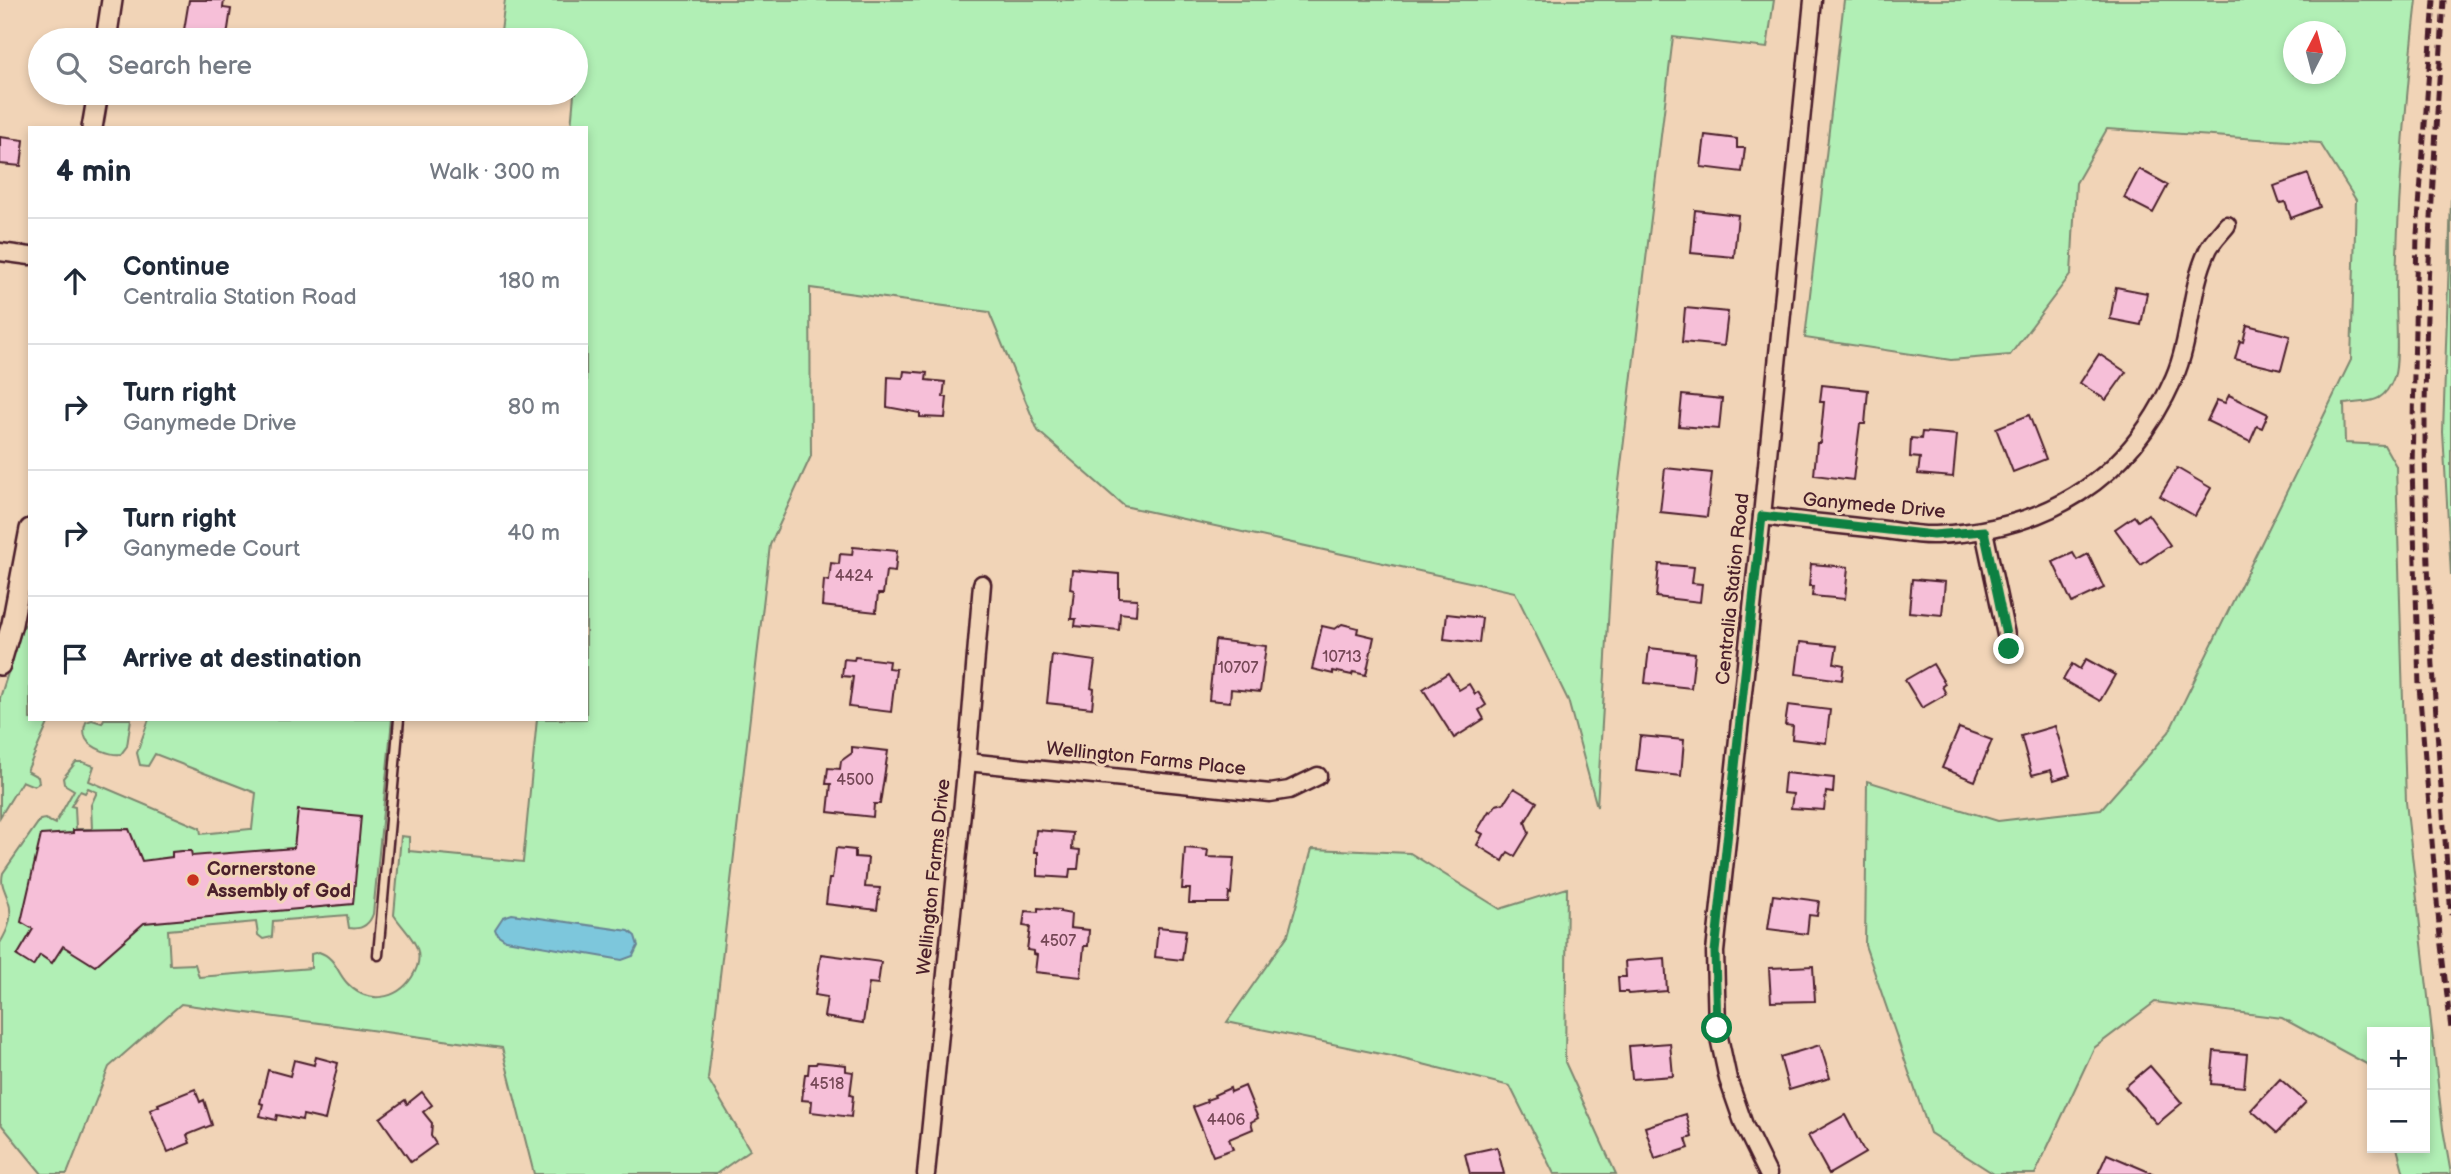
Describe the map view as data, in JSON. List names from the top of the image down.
{
  "streets": {
    "street": [
      "Ganymede Drive",
      "Centralia Station Road",
      "Wellington Farms Place",
      "Wellington Farms Drive"
    ]
  },
  "crossings": [
    ["Ganymede Drive", "Centralia Station Road"],
    ["Wellington Farms Place", "Wellington Farms Drive"]
  ],
  "places": ["Cornerstone Assembly of God"],
  "house_numbers": [
    "4424",
    "10713",
    "10707",
    "4500",
    "4507",
    "4518",
    "4406"
  ],
  "north": "top",
  "page": {
    "search": "Search here",
    "heading": ["4 min", "Walk · 300 m"],
    "list": [
      ["Continue", "Centralia Station Road", "180 m"],
      ["Turn right", "Ganymede Drive", "80 m"],
      ["Turn right", "Ganymede Court", "40 m"],
      "Arrive at destination"
    ],
    "map_buttons": ["+", "−"]
  }
}
